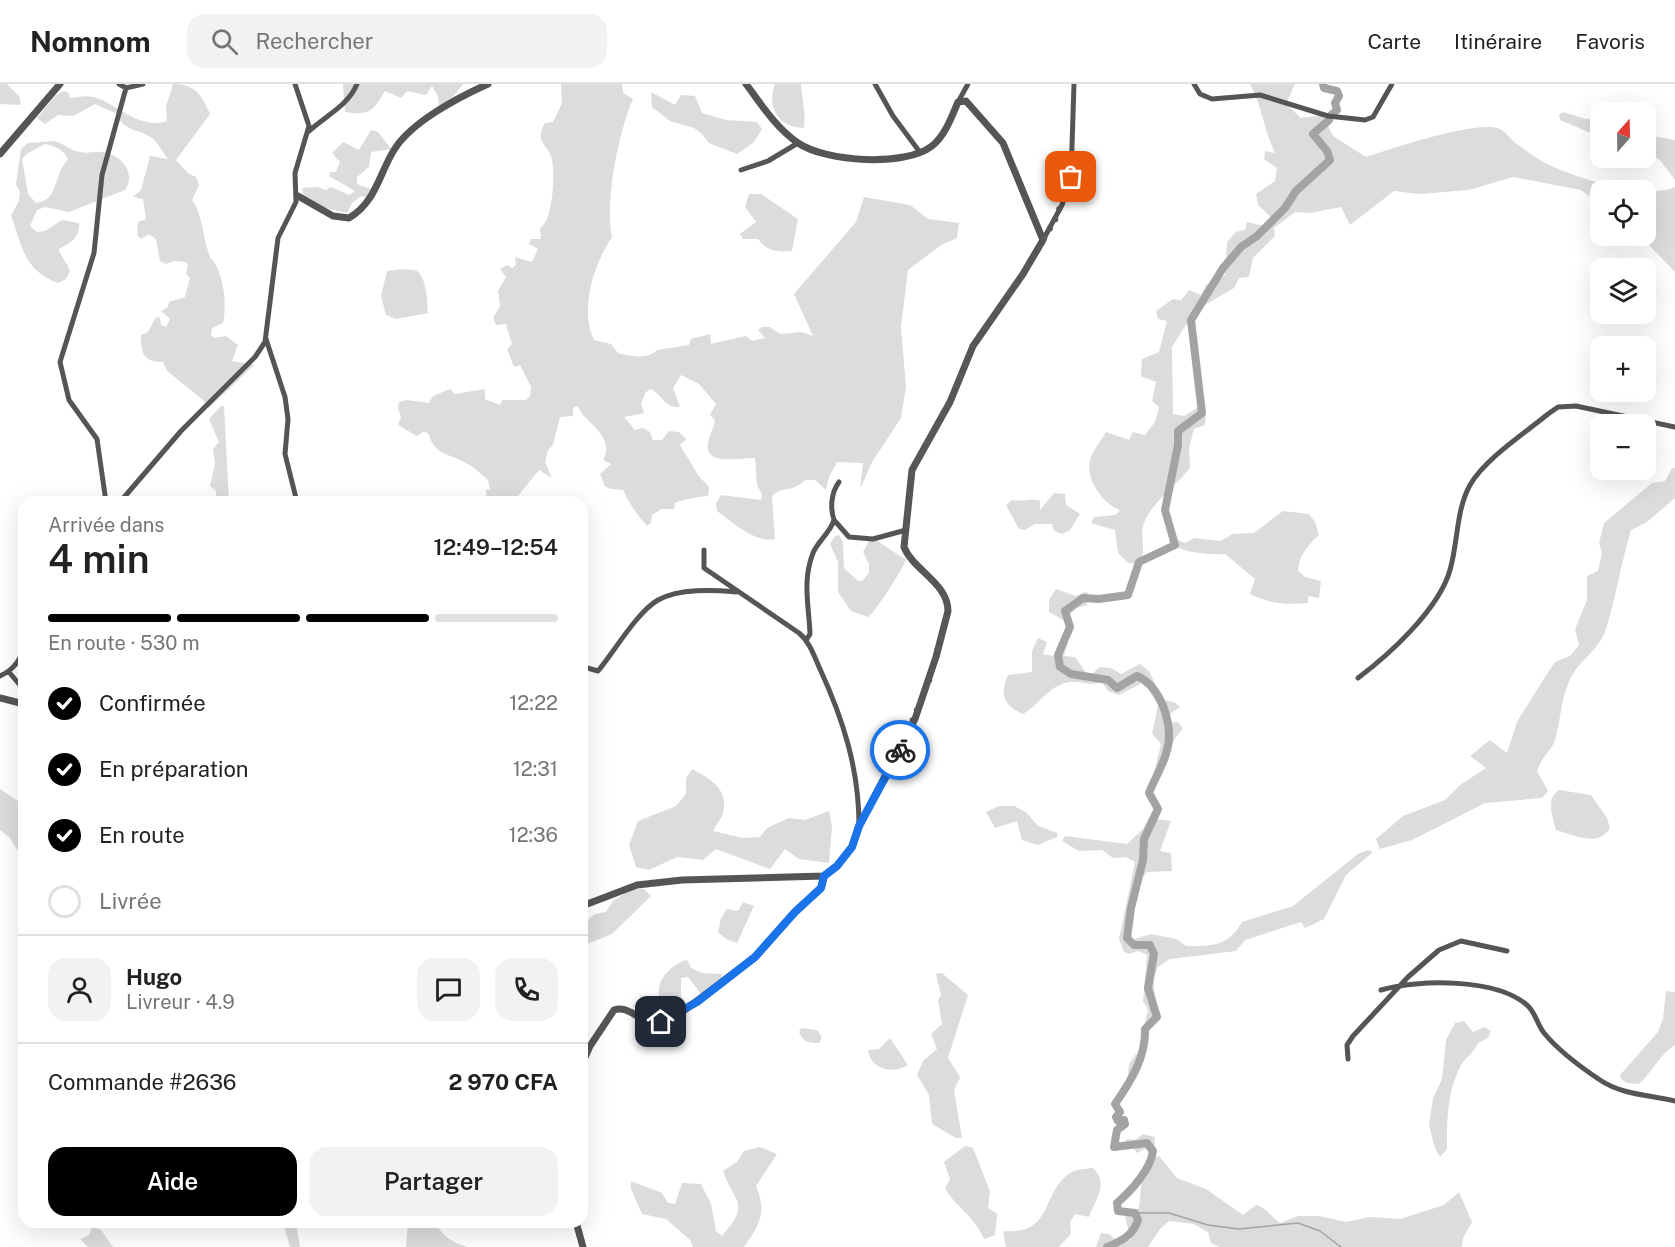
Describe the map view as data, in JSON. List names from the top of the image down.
{
  "north": "top",
  "page": {
    "header": "Nomnom",
    "search": "Rechercher",
    "nav": ["Carte", "Itinéraire", "Favoris"],
    "map_buttons": ["+", "−"],
    "heading": ["4 min", "Arrivée dans", "12:49–12:54"],
    "panel": [
      "Hugo",
      "Livreur · 4.9",
      "Commande #2636",
      "2 970 CFA"
    ],
    "bar": "En route · 530 m",
    "list": [
      ["Confirmée", "12:22"],
      ["En préparation", "12:31"],
      ["En route", "12:36"],
      "Livrée"
    ],
    "buttons": ["Aide", "Partager"]
  }
}
